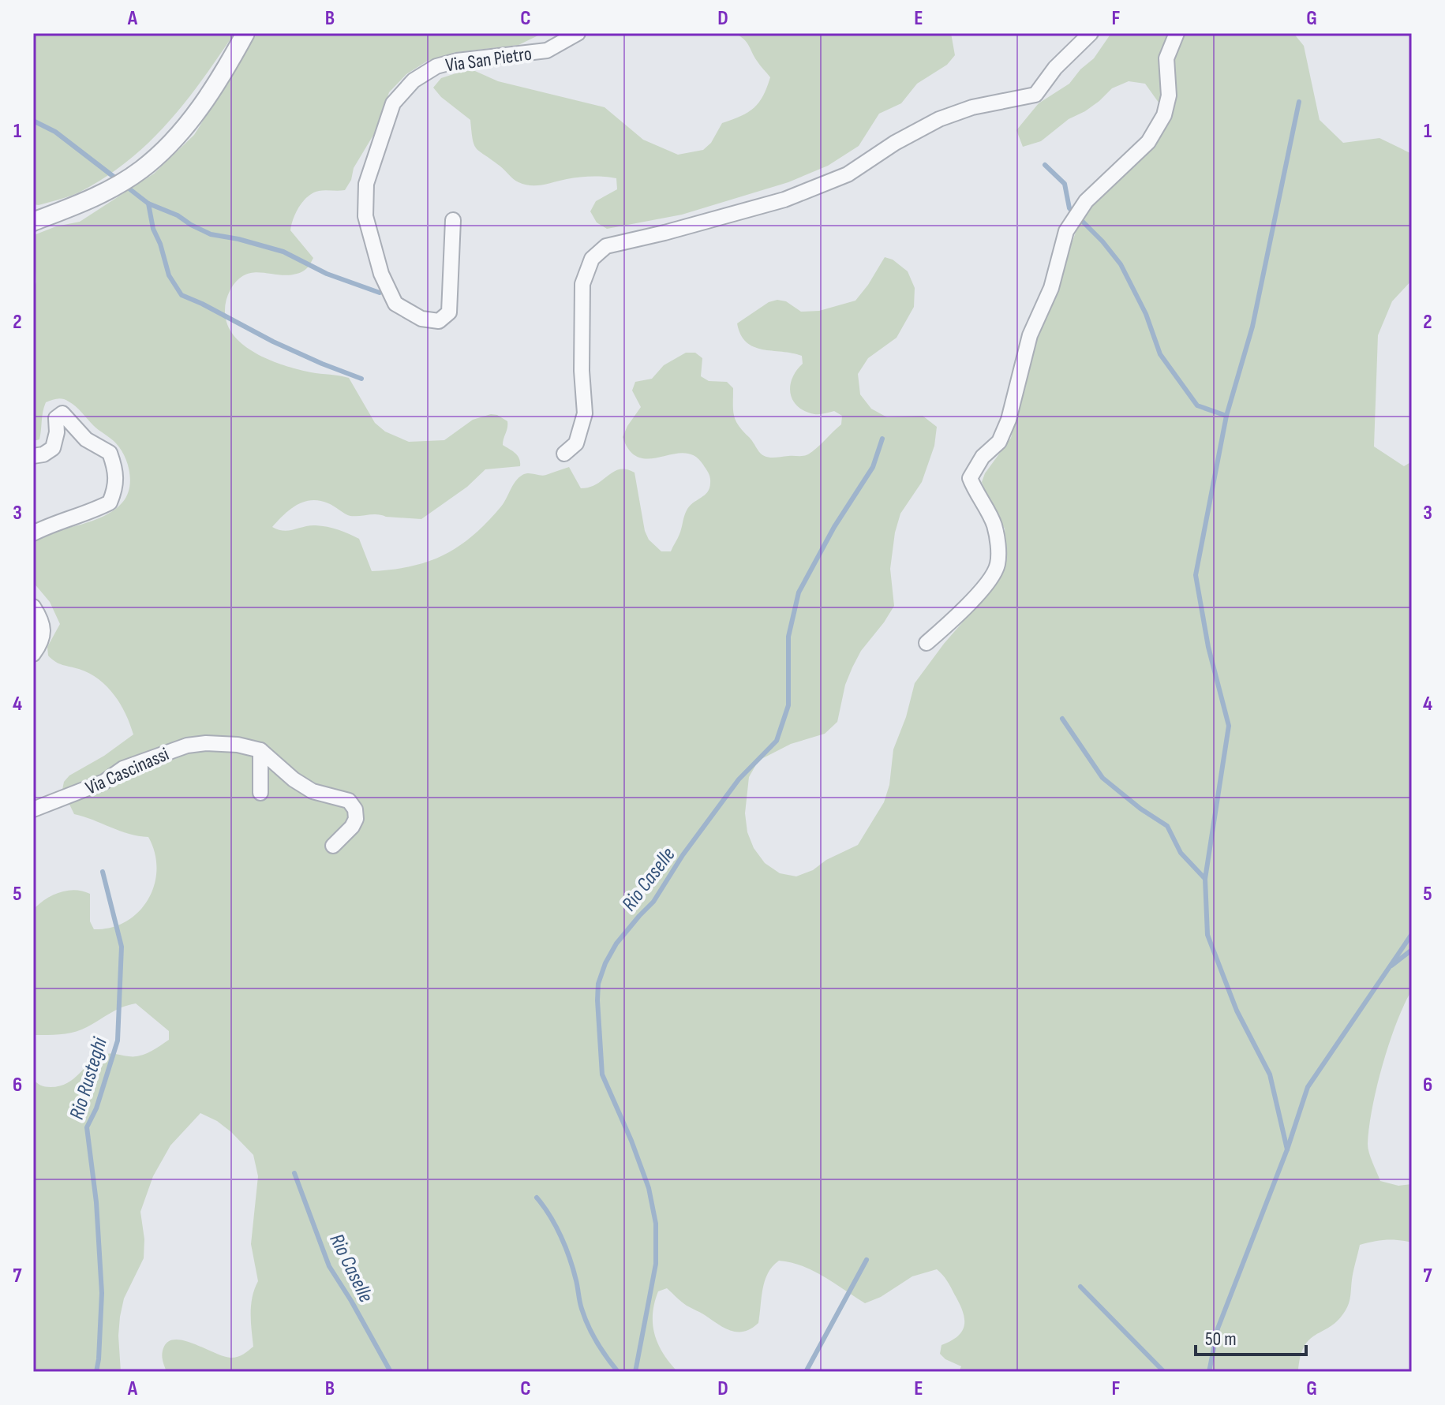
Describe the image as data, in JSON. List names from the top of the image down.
{
  "streets": {
    "street": ["Via San Pietro", "Via Cascinassi"]
  },
  "water": ["Rio Caselle", "Rio Rusteghi"],
  "scale_bar": "50 m",
  "grid": {
    "columns": [
      "A",
      "B",
      "C",
      "D",
      "E",
      "F",
      "G"
    ],
    "rows": [
      "1",
      "2",
      "3",
      "4",
      "5",
      "6",
      "7"
    ]
  }
}
